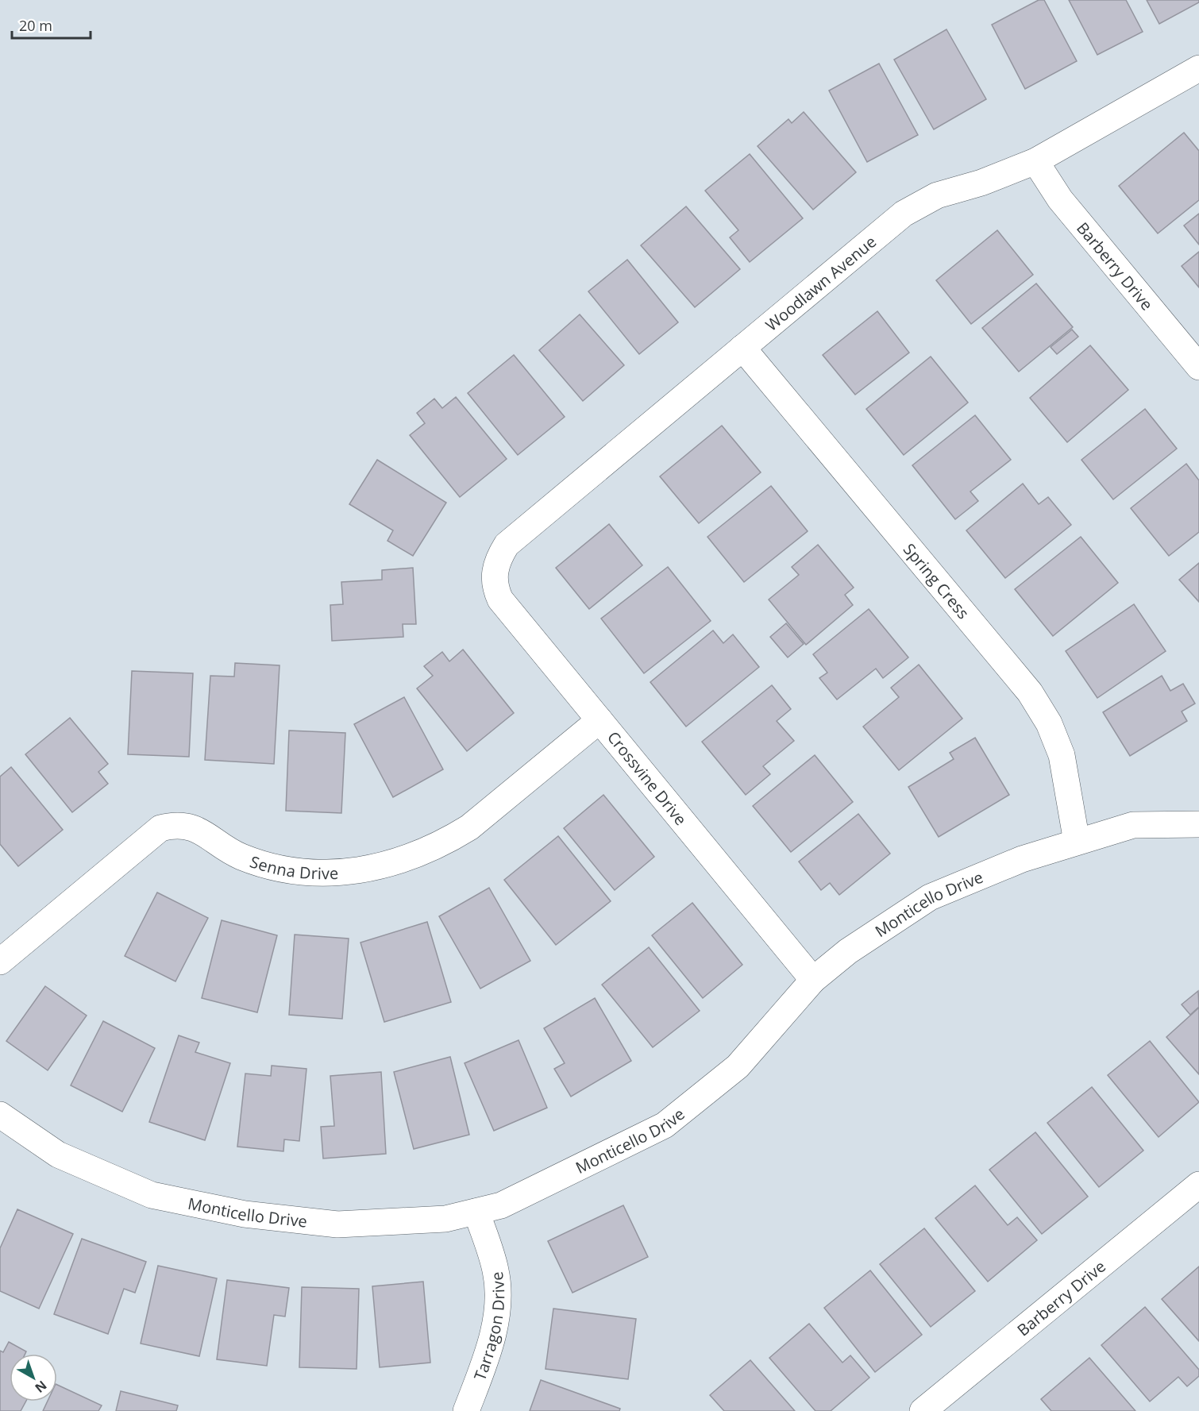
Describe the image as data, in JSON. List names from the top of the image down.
{
  "streets": {
    "street": [
      "Barberry Drive",
      "Woodlawn Avenue",
      "Spring Cress",
      "Crossvine Drive",
      "Senna Drive",
      "Monticello Drive",
      "Tarragon Drive"
    ]
  },
  "crossings": [
    ["Barberry Drive", "Woodlawn Avenue"],
    ["Woodlawn Avenue", "Spring Cress"],
    ["Woodlawn Avenue", "Crossvine Drive"],
    ["Spring Cress", "Monticello Drive"],
    ["Crossvine Drive", "Senna Drive"],
    ["Crossvine Drive", "Monticello Drive"],
    ["Monticello Drive", "Tarragon Drive"]
  ],
  "scale_bar": "20 m",
  "north": "bottom right"
}
